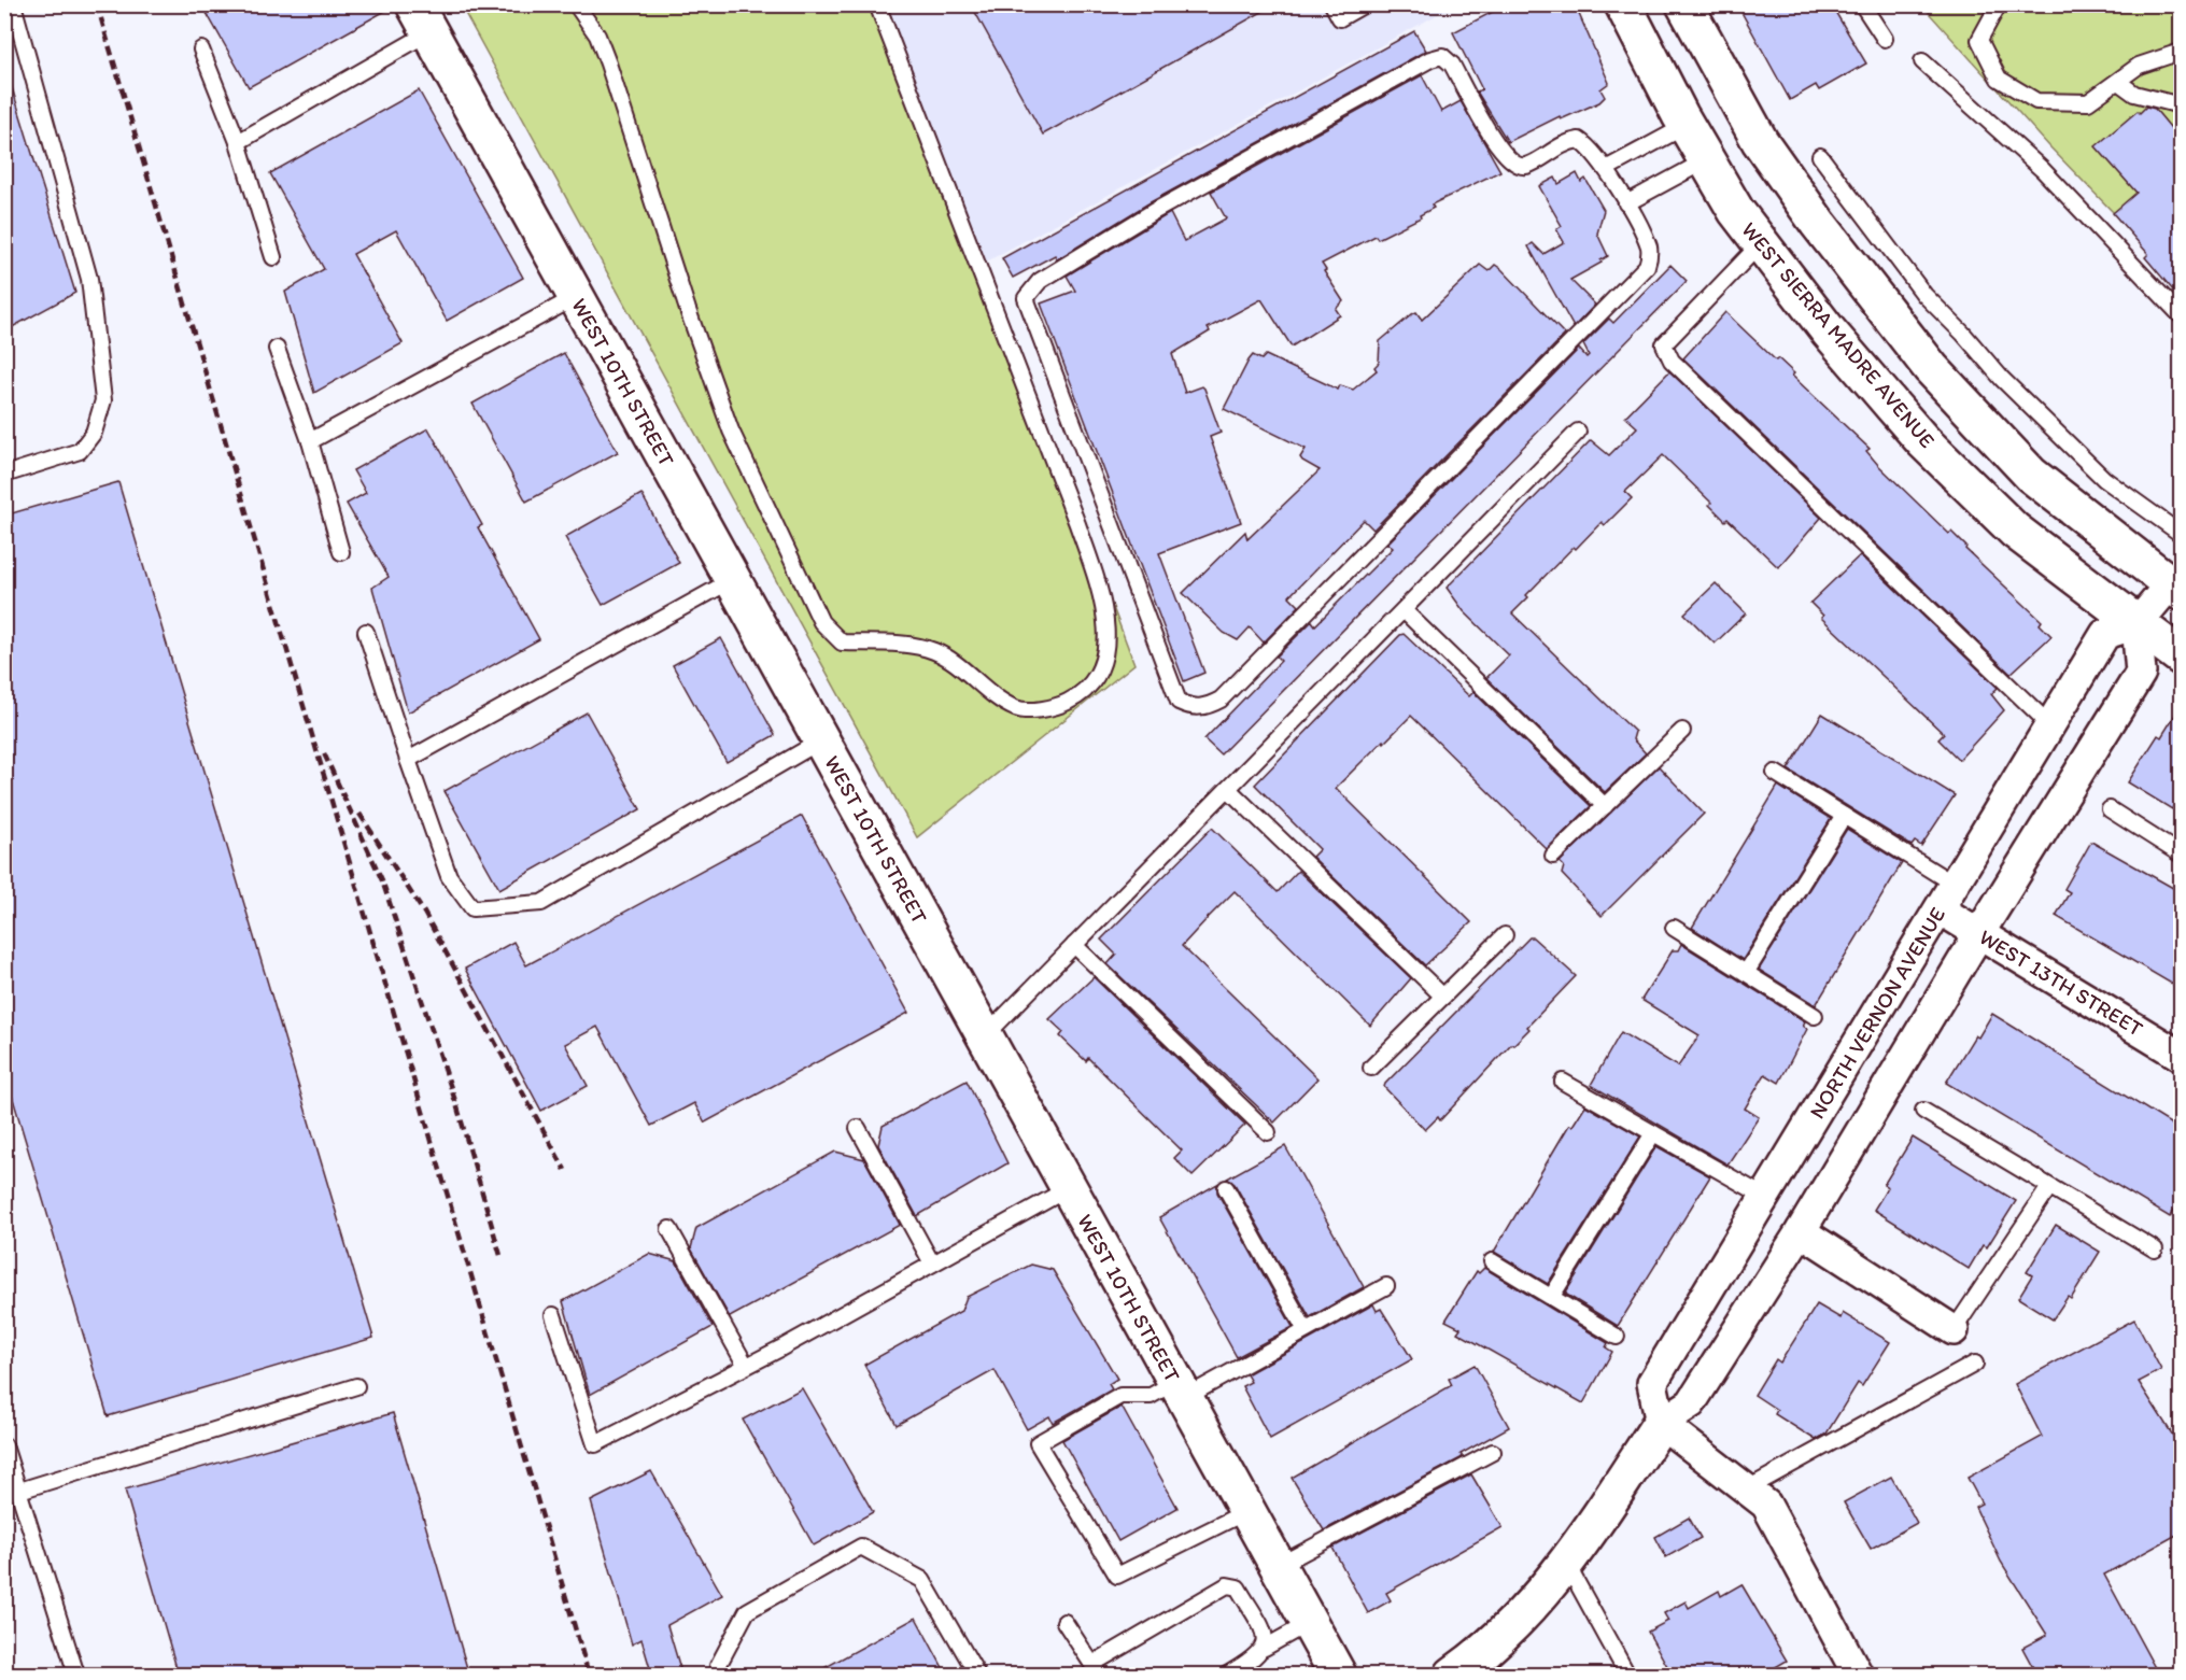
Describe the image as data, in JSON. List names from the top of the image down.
{
  "streets": {
    "street": [
      "WEST SIERRA MADRE AVENUE",
      "WEST 10TH STREET",
      "WEST 13TH STREET",
      "NORTH VERNON AVENUE"
    ]
  },
  "crossings": [
    ["WEST SIERRA MADRE AVENUE", "NORTH VERNON AVENUE"],
    ["WEST 13TH STREET", "NORTH VERNON AVENUE"]
  ]
}
